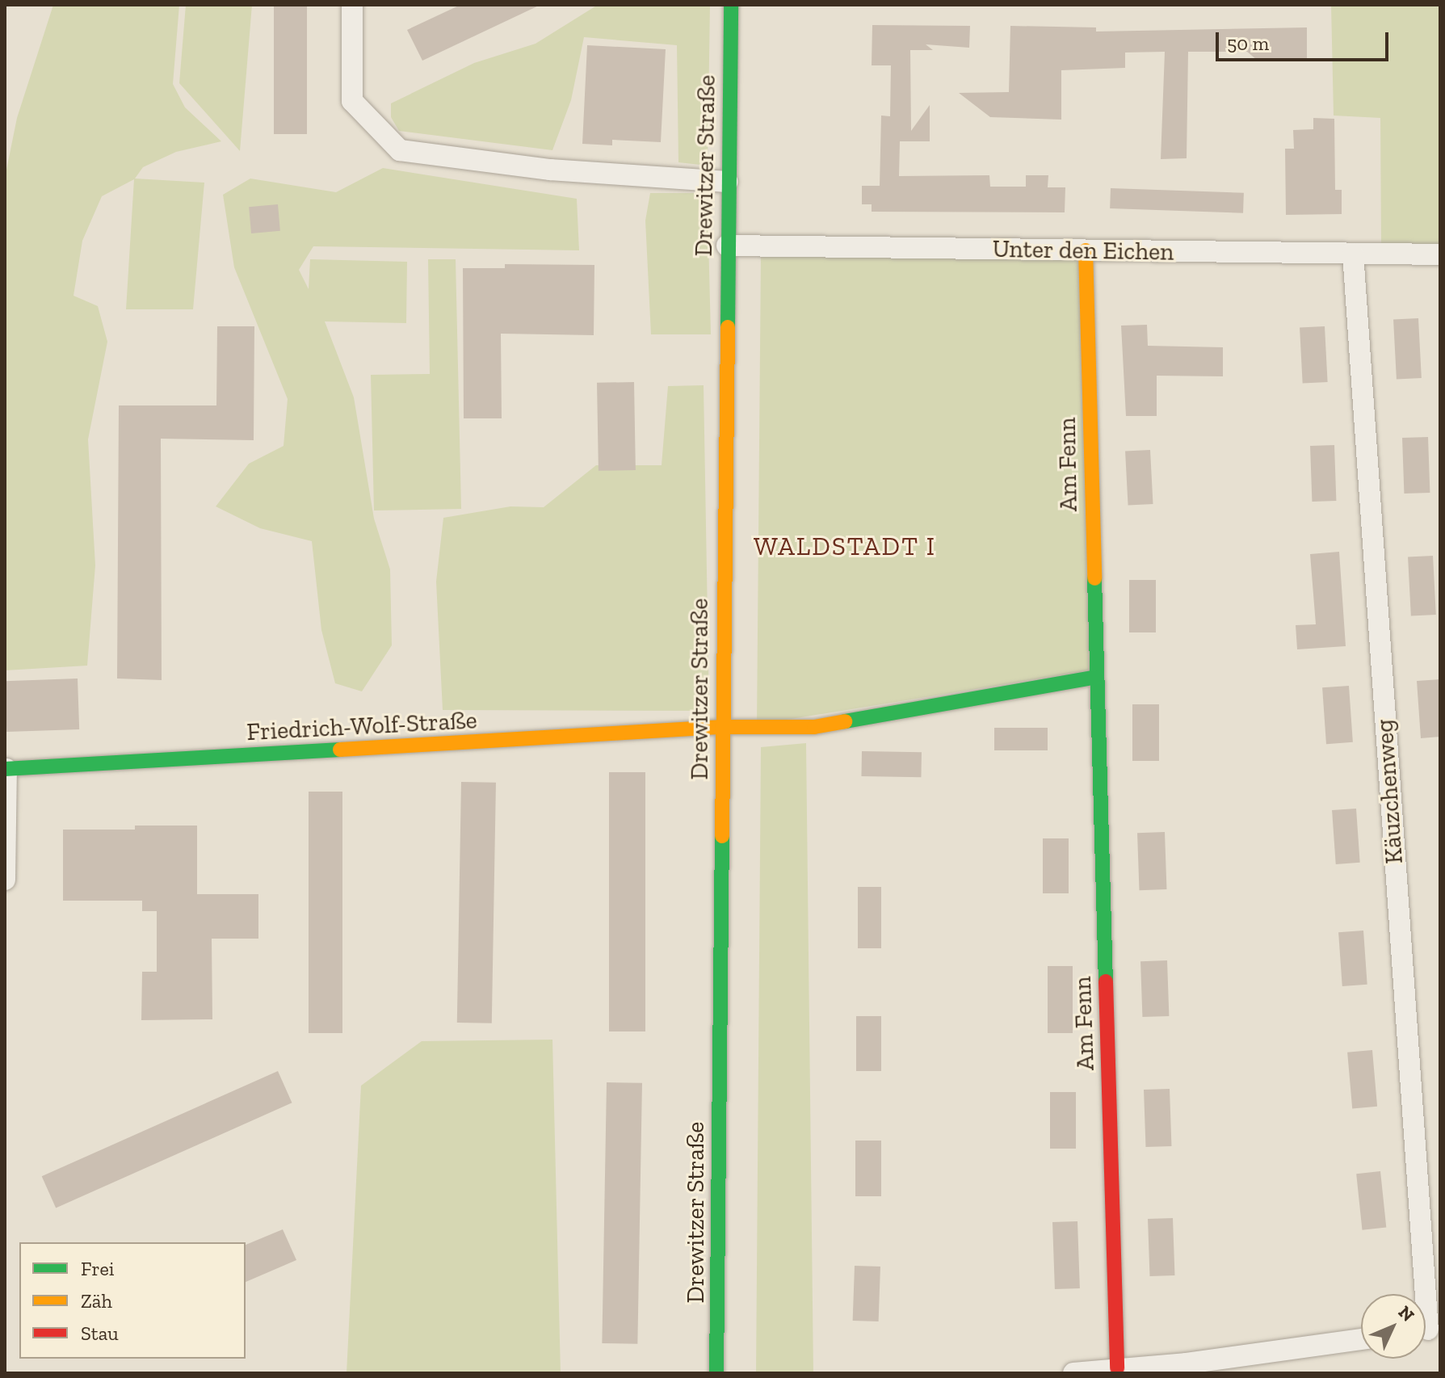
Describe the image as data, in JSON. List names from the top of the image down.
{
  "streets": {
    "street": [
      "Drewitzer Straße",
      "Unter den Eichen",
      "Am Fenn",
      "Friedrich-Wolf-Straße",
      "Käuzchenweg"
    ]
  },
  "crossings": [
    ["Drewitzer Straße", "Unter den Eichen"],
    ["Drewitzer Straße", "Friedrich-Wolf-Straße"],
    ["Unter den Eichen", "Am Fenn"],
    ["Unter den Eichen", "Käuzchenweg"]
  ],
  "districts": ["WALDSTADT I"],
  "legend": ["Frei", "Zäh", "Stau"],
  "scale_bar": "50 m",
  "north": "top right"
}
